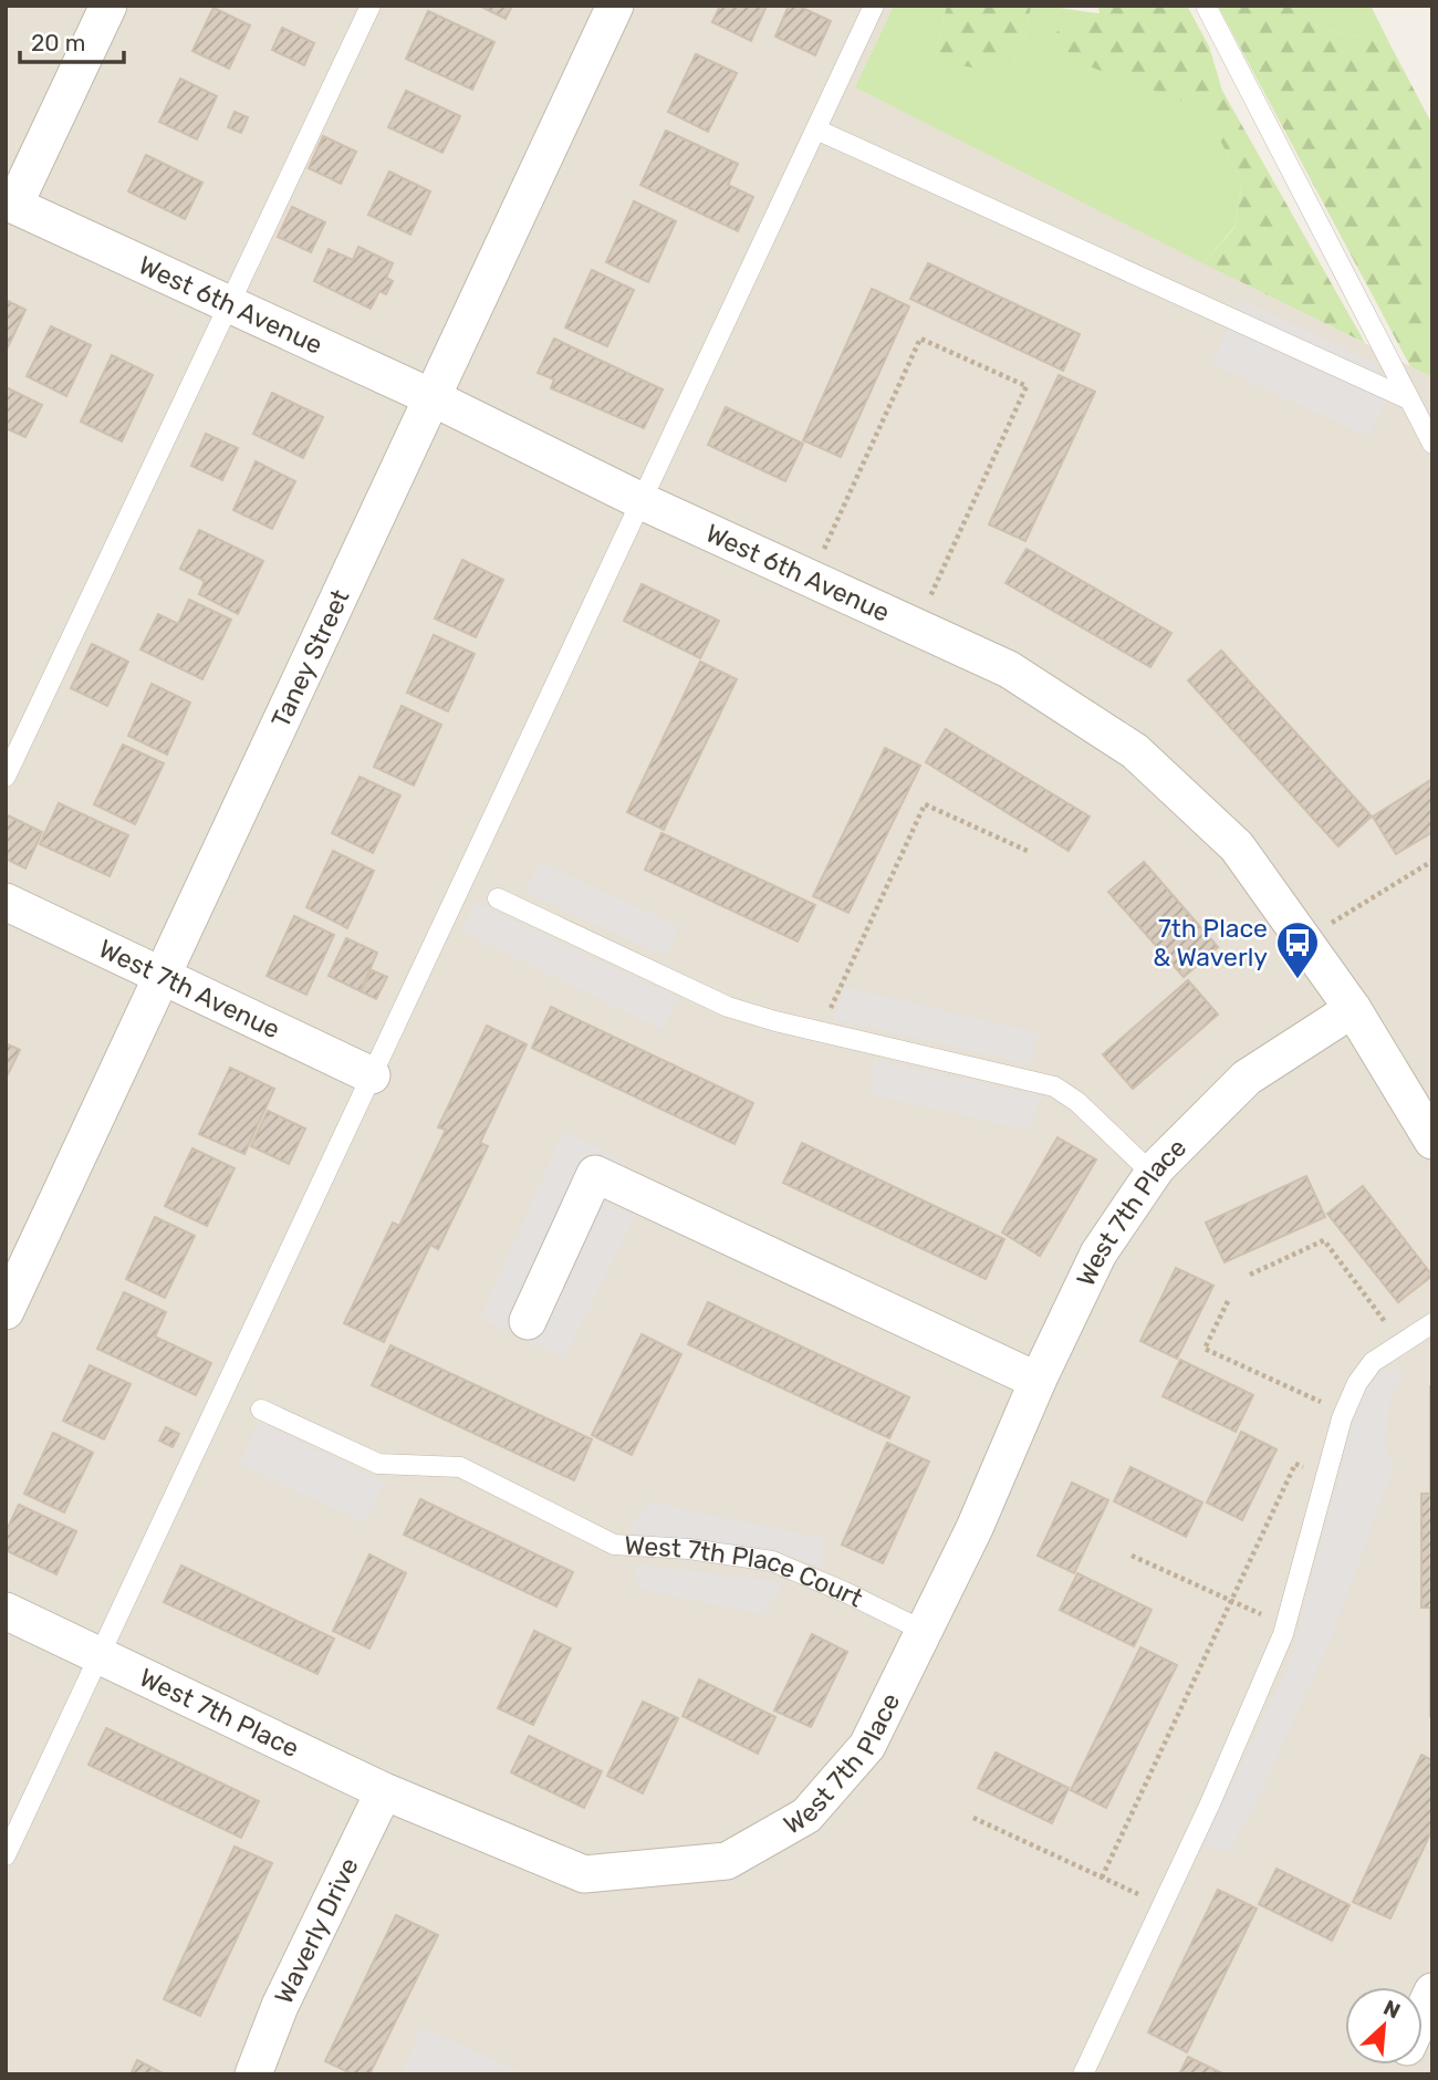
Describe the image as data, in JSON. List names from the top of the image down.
{
  "streets": {
    "street": [
      "West 6th Avenue",
      "Taney Street",
      "West 7th Avenue",
      "West 7th Place",
      "Waverly Drive"
    ],
    "lane": ["West 7th Place Court"]
  },
  "crossings": [
    ["West 6th Avenue", "Taney Street"],
    ["West 6th Avenue", "West 7th Place"],
    ["Taney Street", "West 7th Avenue"],
    ["West 7th Place", "West 7th Place Court"],
    ["West 7th Place", "Waverly Drive"]
  ],
  "places": {
    "bus stop": ["7th Place & Waverly"]
  },
  "scale_bar": "20 m",
  "north": "top right"
}
